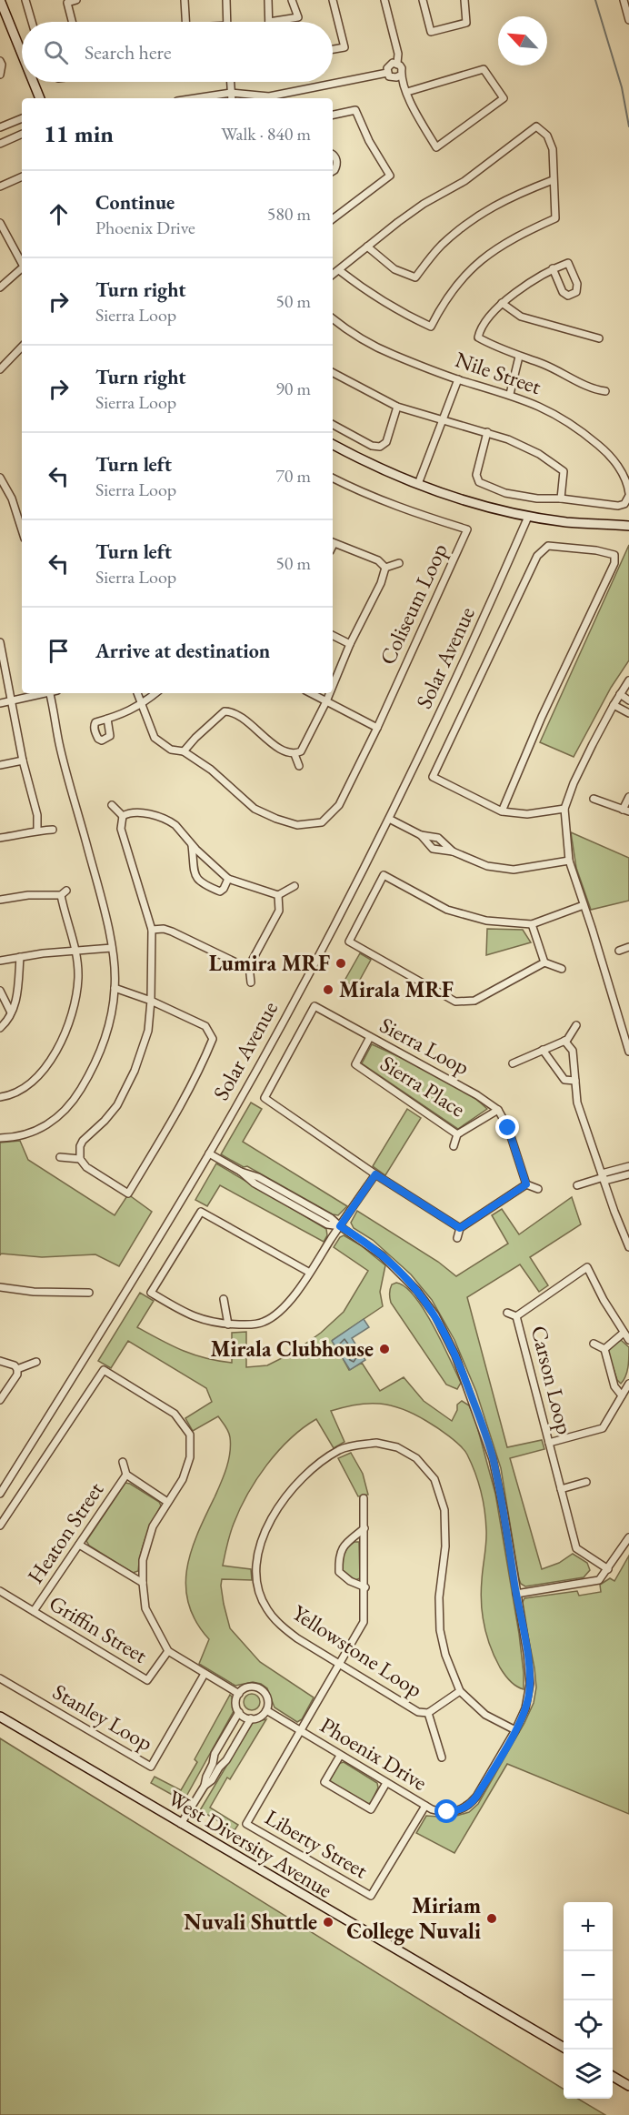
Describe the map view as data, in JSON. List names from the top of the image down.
{
  "streets": {
    "street": [
      "Nile Street",
      "Coliseum Loop",
      "Solar Avenue",
      "Sierra Loop",
      "Sierra Place",
      "Carson Loop",
      "Heaton Street",
      "Griffin Street",
      "Yellowstone Loop",
      "Stanley Loop",
      "Phoenix Drive",
      "West Diversity Avenue",
      "Liberty Street"
    ]
  },
  "crossings": [
    ["Solar Avenue", "Phoenix Drive"],
    ["Sierra Loop", "Sierra Place"],
    ["Heaton Street", "Griffin Street"],
    ["Yellowstone Loop", "Phoenix Drive"],
    ["Phoenix Drive", "Liberty Street"]
  ],
  "places": [
    "Lumira MRF",
    "Mirala MRF",
    "Mirala Clubhouse",
    "Miriam College Nuvali",
    "Nuvali Shuttle"
  ],
  "north": "top left",
  "page": {
    "search": "Search here",
    "heading": ["11 min", "Walk · 840 m"],
    "list": [
      ["Continue", "Phoenix Drive", "580 m"],
      ["Turn right", "Sierra Loop", "50 m"],
      ["Turn right", "Sierra Loop", "90 m"],
      ["Turn left", "Sierra Loop", "70 m"],
      ["Turn left", "Sierra Loop", "50 m"],
      "Arrive at destination"
    ],
    "map_buttons": ["+", "−"]
  }
}
